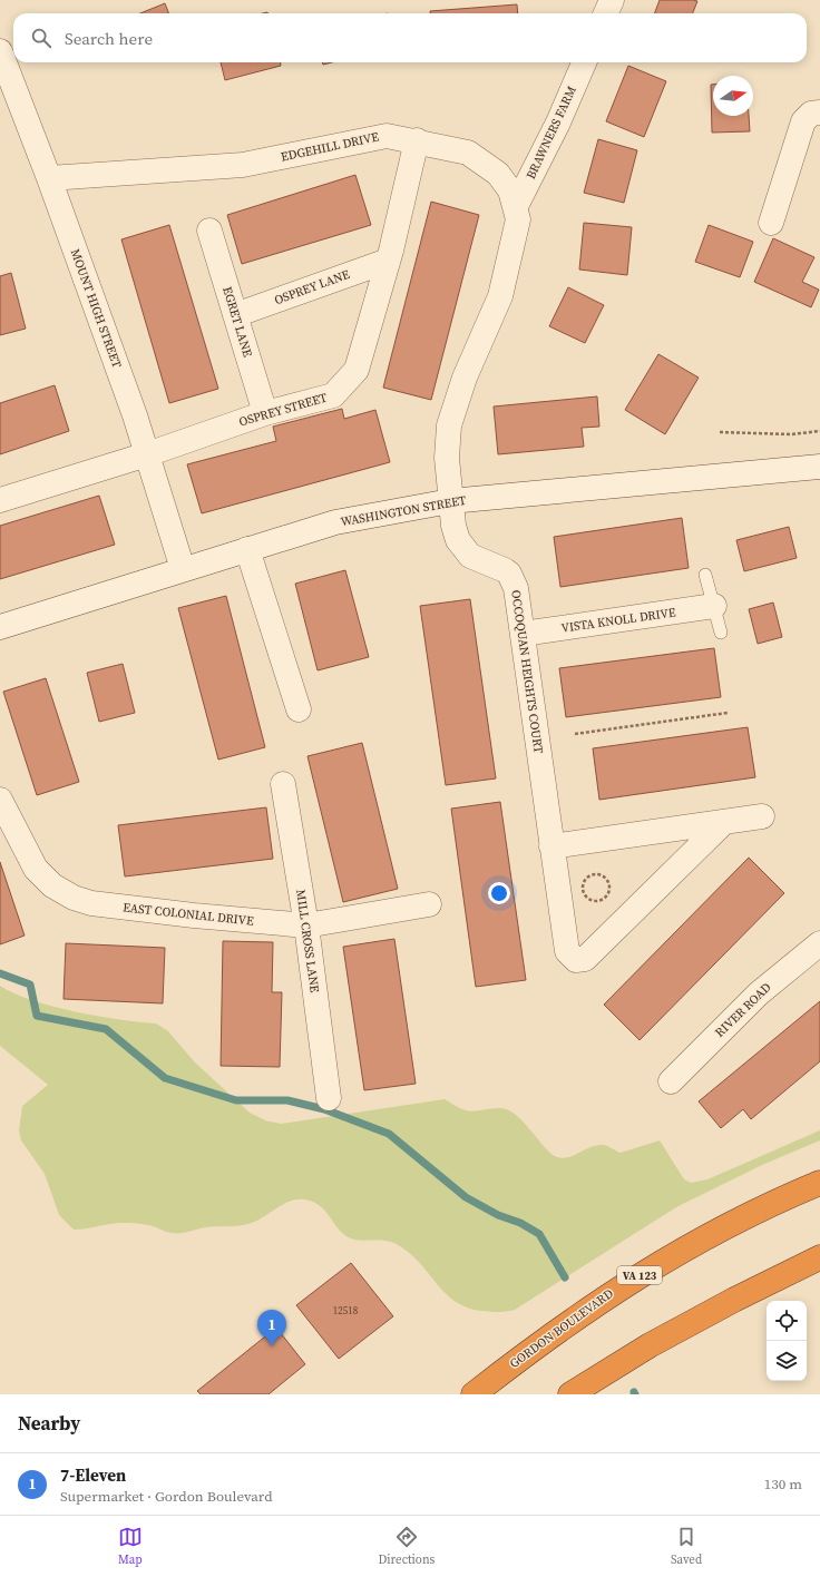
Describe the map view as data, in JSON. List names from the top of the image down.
{
  "streets": {
    "highway": ["VA 123", "GORDON BOULEVARD"],
    "street": [
      "BRAWNERS FARM",
      "EDGEHILL DRIVE",
      "OSPREY LANE",
      "MOUNT HIGH STREET",
      "EGRET LANE",
      "OSPREY STREET",
      "WASHINGTON STREET",
      "VISTA KNOLL DRIVE",
      "OCCOQUAN HEIGHTS COURT",
      "EAST COLONIAL DRIVE",
      "MILL CROSS LANE",
      "RIVER ROAD"
    ]
  },
  "crossings": [
    ["BRAWNERS FARM", "EDGEHILL DRIVE"],
    ["EDGEHILL DRIVE", "MOUNT HIGH STREET"],
    ["EDGEHILL DRIVE", "OSPREY STREET"],
    ["EDGEHILL DRIVE", "WASHINGTON STREET"],
    ["EDGEHILL DRIVE", "OCCOQUAN HEIGHTS COURT"],
    ["OSPREY LANE", "EGRET LANE"],
    ["OSPREY LANE", "OSPREY STREET"],
    ["MOUNT HIGH STREET", "OSPREY STREET"],
    ["MOUNT HIGH STREET", "WASHINGTON STREET"],
    ["EGRET LANE", "OSPREY STREET"],
    ["WASHINGTON STREET", "OCCOQUAN HEIGHTS COURT"],
    ["VISTA KNOLL DRIVE", "OCCOQUAN HEIGHTS COURT"],
    ["EAST COLONIAL DRIVE", "MILL CROSS LANE"]
  ],
  "house_numbers": ["12518"],
  "north": "right",
  "page": {
    "search": "Search here",
    "pins": "1",
    "heading": "Nearby",
    "list": [
      {
        "mark": "1",
        "name": "7-Eleven",
        "note": "Supermarket · Gordon Boulevard",
        "value": "130 m"
      }
    ],
    "nav": ["Map", "Directions", "Saved"]
  }
}
